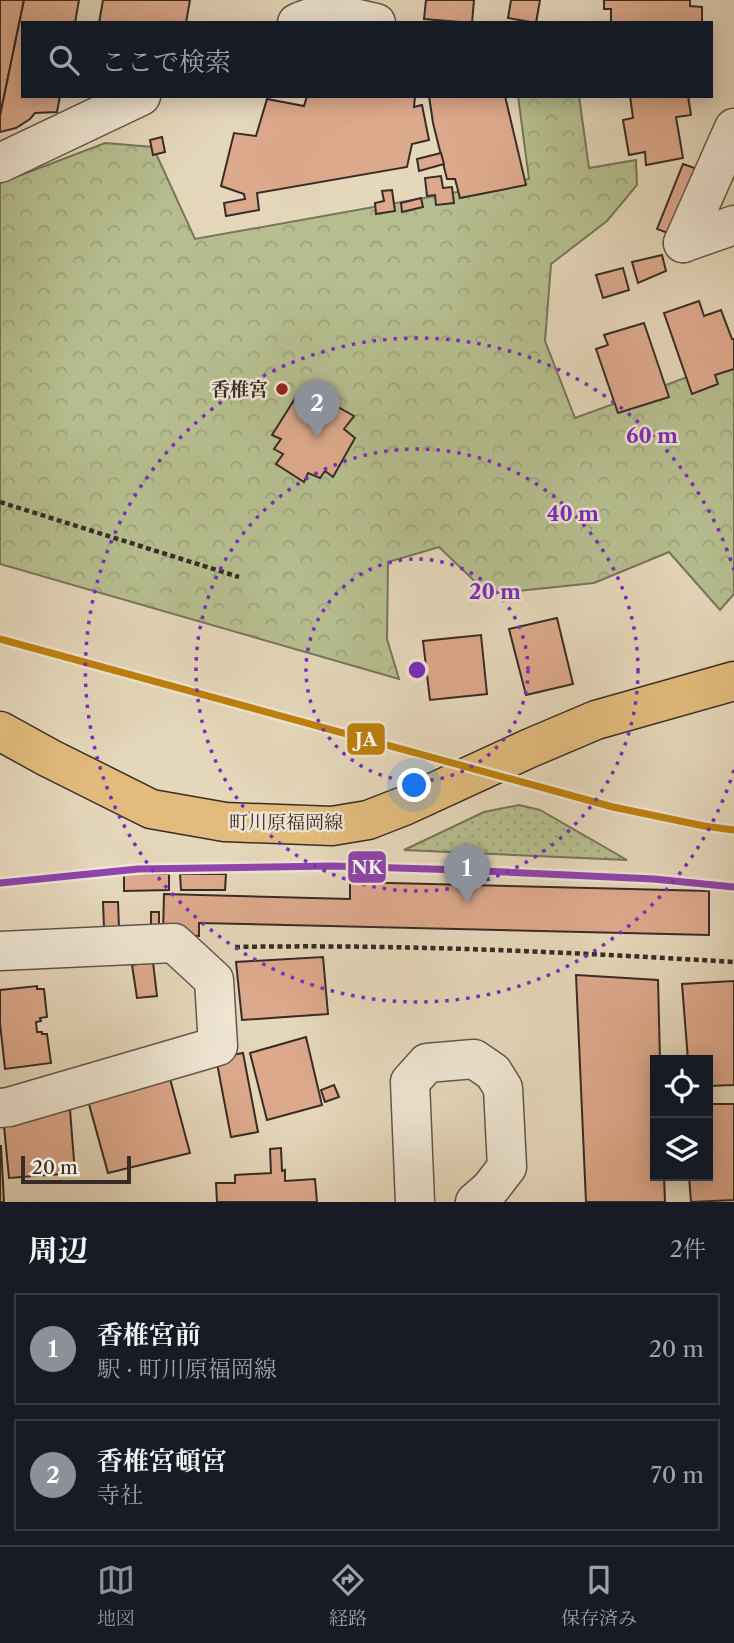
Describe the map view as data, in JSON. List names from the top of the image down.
{
  "streets": {
    "main road": ["町川原福岡線"]
  },
  "places": ["香椎宮"],
  "lines": ["transit line JA", "transit line NK"],
  "scale_bar": "20 m",
  "page": {
    "search": "ここで検索",
    "pins": ["2", "1"],
    "scale": "20 m",
    "heading": ["周辺", "2件"],
    "list": [
      {
        "mark": "1",
        "name": "香椎宮前",
        "note": "駅 · 町川原福岡線",
        "value": "20 m"
      },
      {
        "mark": "2",
        "name": "香椎宮頓宮",
        "note": "寺社",
        "value": "70 m"
      }
    ],
    "nav": ["地図", "経路", "保存済み"]
  },
  "rings": ["60 m", "40 m", "20 m"]
}
